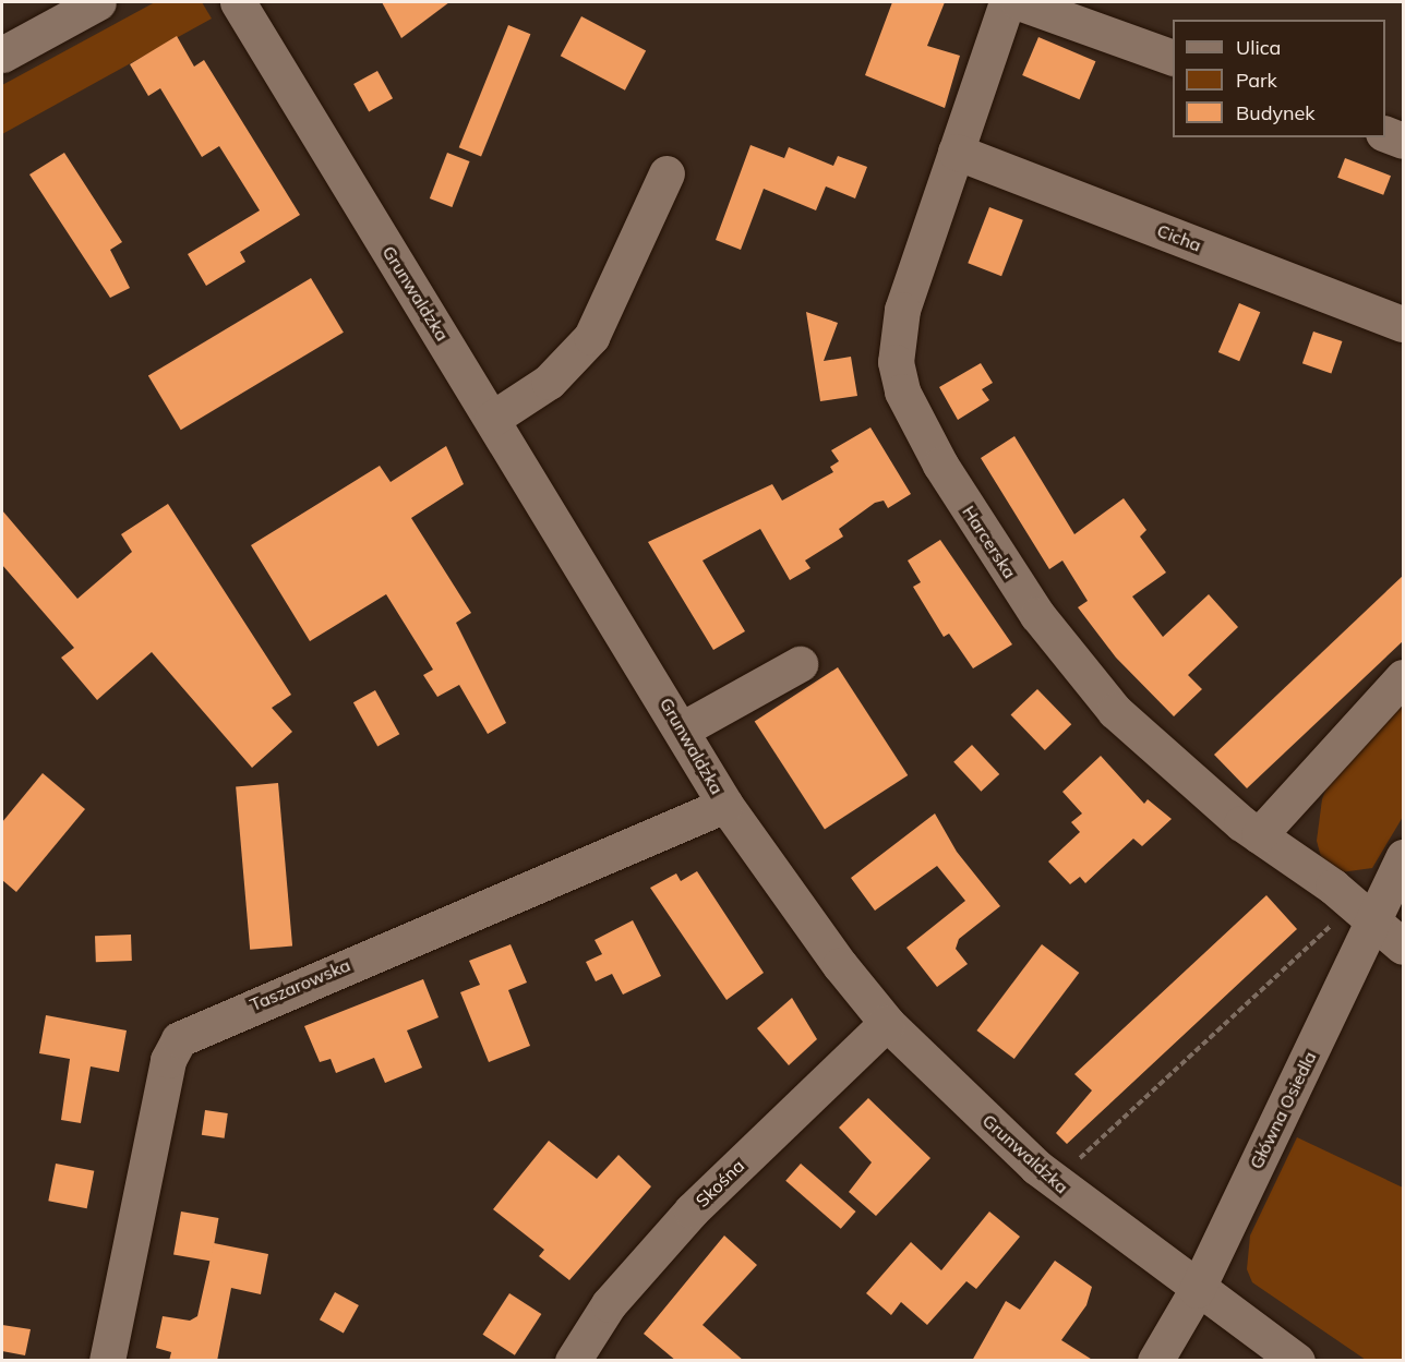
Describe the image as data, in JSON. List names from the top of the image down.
{
  "streets": {
    "street": [
      "Cicha",
      "Grunwaldzka",
      "Harcerska",
      "Taszarowska",
      "Główna Osiedla",
      "Skośna"
    ]
  },
  "crossings": [
    ["Cicha", "Harcerska"],
    ["Grunwaldzka", "Taszarowska"],
    ["Grunwaldzka", "Główna Osiedla"],
    ["Grunwaldzka", "Skośna"],
    ["Harcerska", "Główna Osiedla"]
  ],
  "legend": ["Ulica", "Park", "Budynek"]
}
